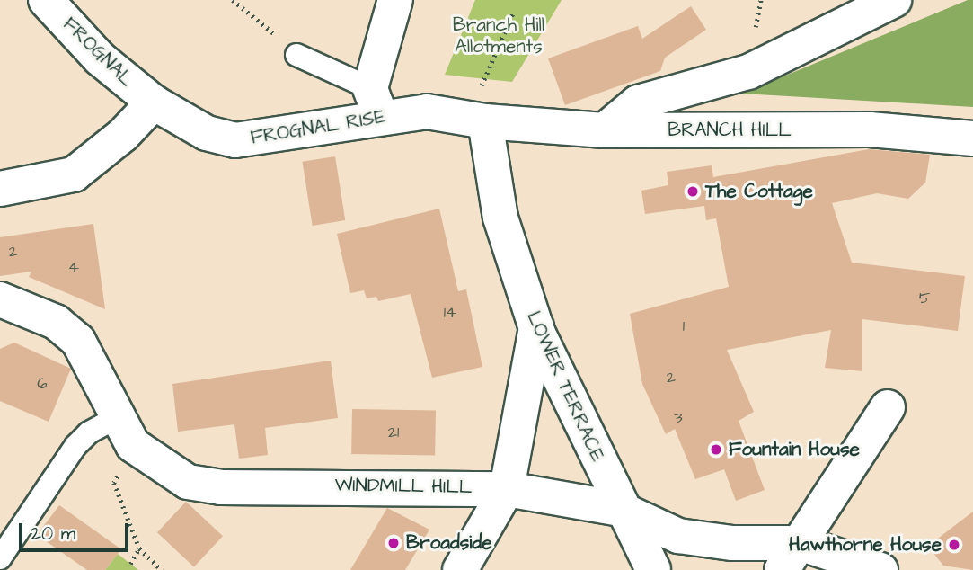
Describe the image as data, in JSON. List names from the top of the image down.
{
  "streets": {
    "street": [
      "FROGNAL",
      "FROGNAL RISE",
      "BRANCH HILL",
      "LOWER TERRACE",
      "WINDMILL HILL"
    ]
  },
  "crossings": [
    ["FROGNAL", "FROGNAL RISE"],
    ["FROGNAL RISE", "BRANCH HILL"],
    ["FROGNAL RISE", "LOWER TERRACE"],
    ["BRANCH HILL", "LOWER TERRACE"],
    ["LOWER TERRACE", "WINDMILL HILL"]
  ],
  "parks": ["Branch Hill Allotments"],
  "places": [
    "The Cottage",
    "Fountain House",
    "Broadside",
    "Hawthorne House"
  ],
  "house_numbers": [
    "2",
    "4",
    "5",
    "14",
    "1",
    "2",
    "6",
    "3",
    "21"
  ],
  "scale_bar": "20 m"
}
